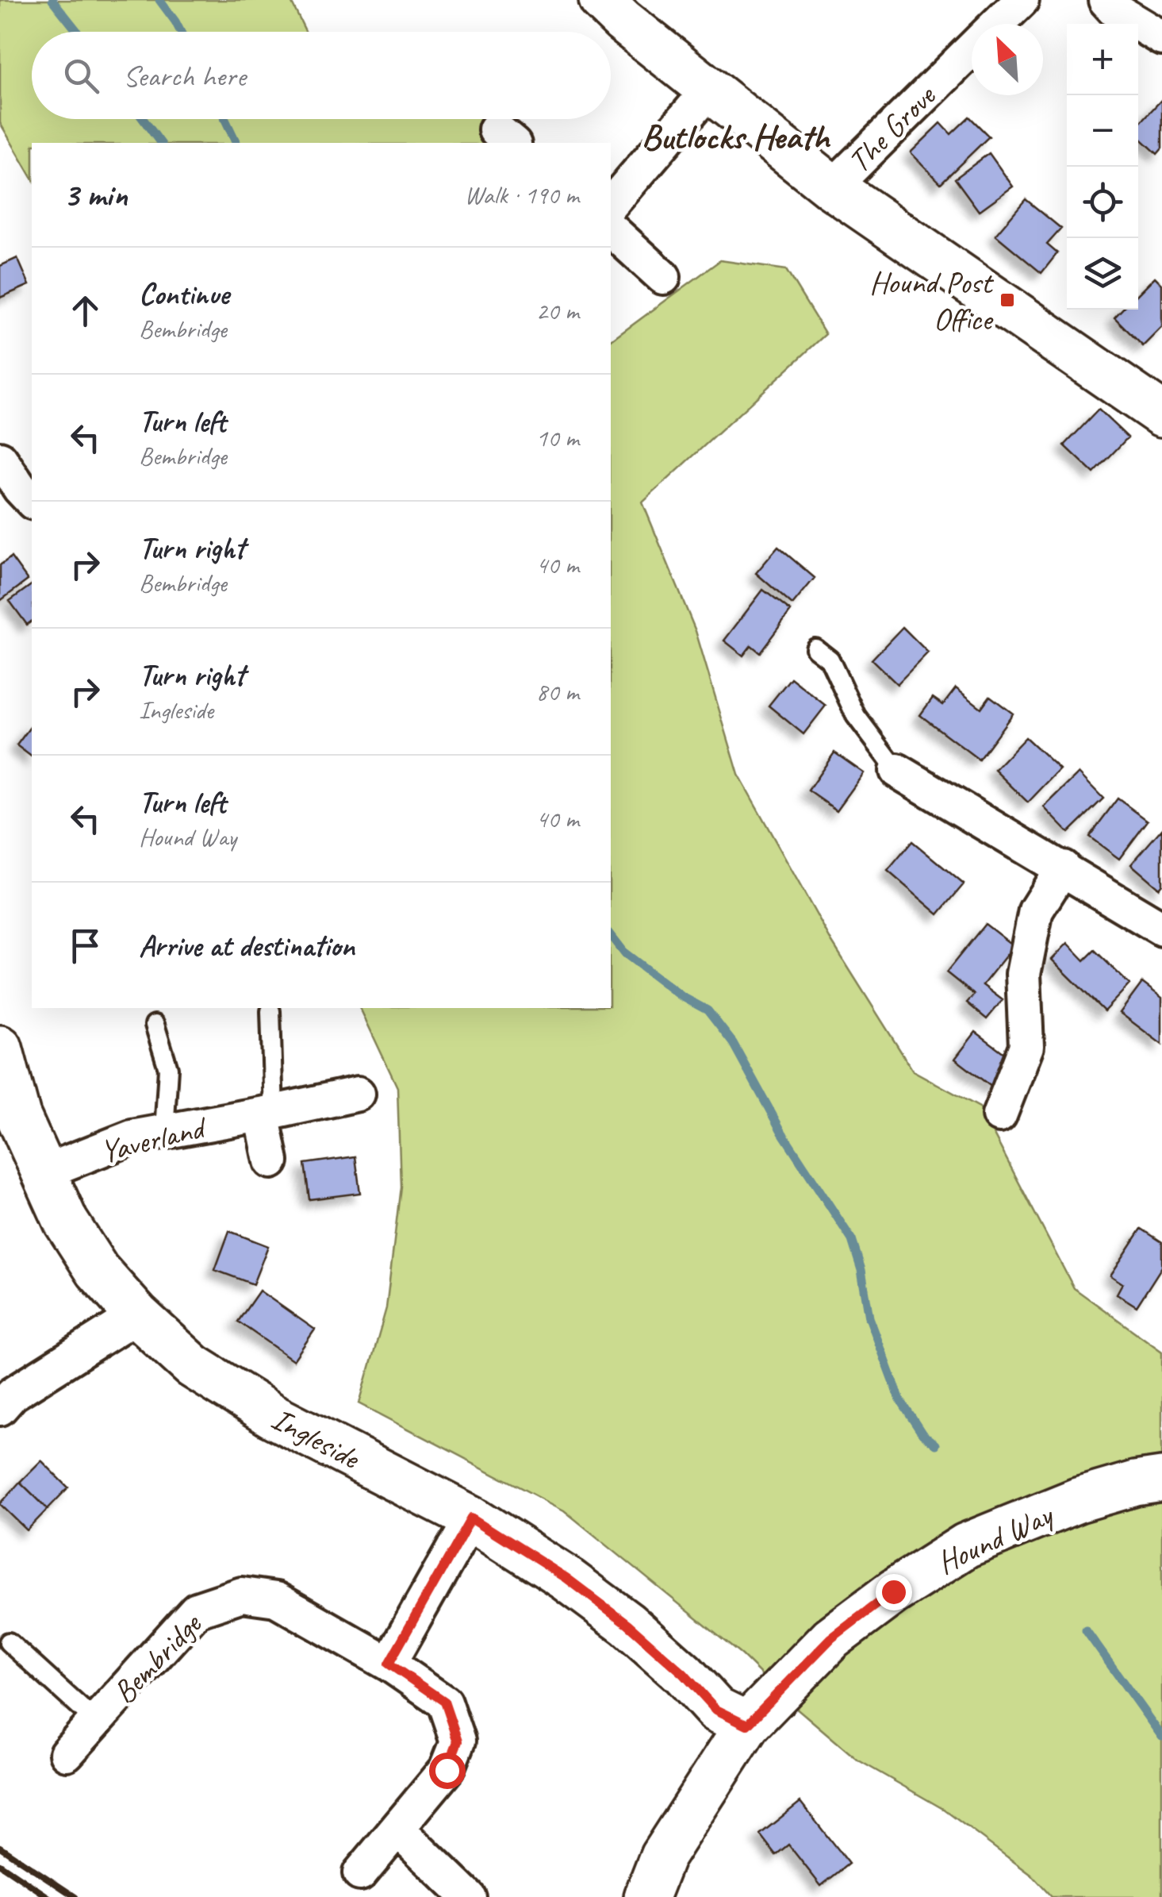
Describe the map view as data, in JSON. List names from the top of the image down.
{
  "streets": {
    "street": [
      "The Grove",
      "Yaverland",
      "Ingleside",
      "Hound Way",
      "Bembridge"
    ]
  },
  "crossings": [
    ["Yaverland", "Ingleside"],
    ["Ingleside", "Hound Way"]
  ],
  "districts": ["Butlocks Heath"],
  "places": {
    "transit": ["Hound Post Office"]
  },
  "north": "top left",
  "page": {
    "map_buttons": ["+", "−"],
    "search": "Search here",
    "heading": ["3 min", "Walk · 190 m"],
    "list": [
      ["Continue", "Bembridge", "20 m"],
      ["Turn left", "Bembridge", "10 m"],
      ["Turn right", "Bembridge", "40 m"],
      ["Turn right", "Ingleside", "80 m"],
      ["Turn left", "Hound Way", "40 m"],
      "Arrive at destination"
    ]
  }
}
